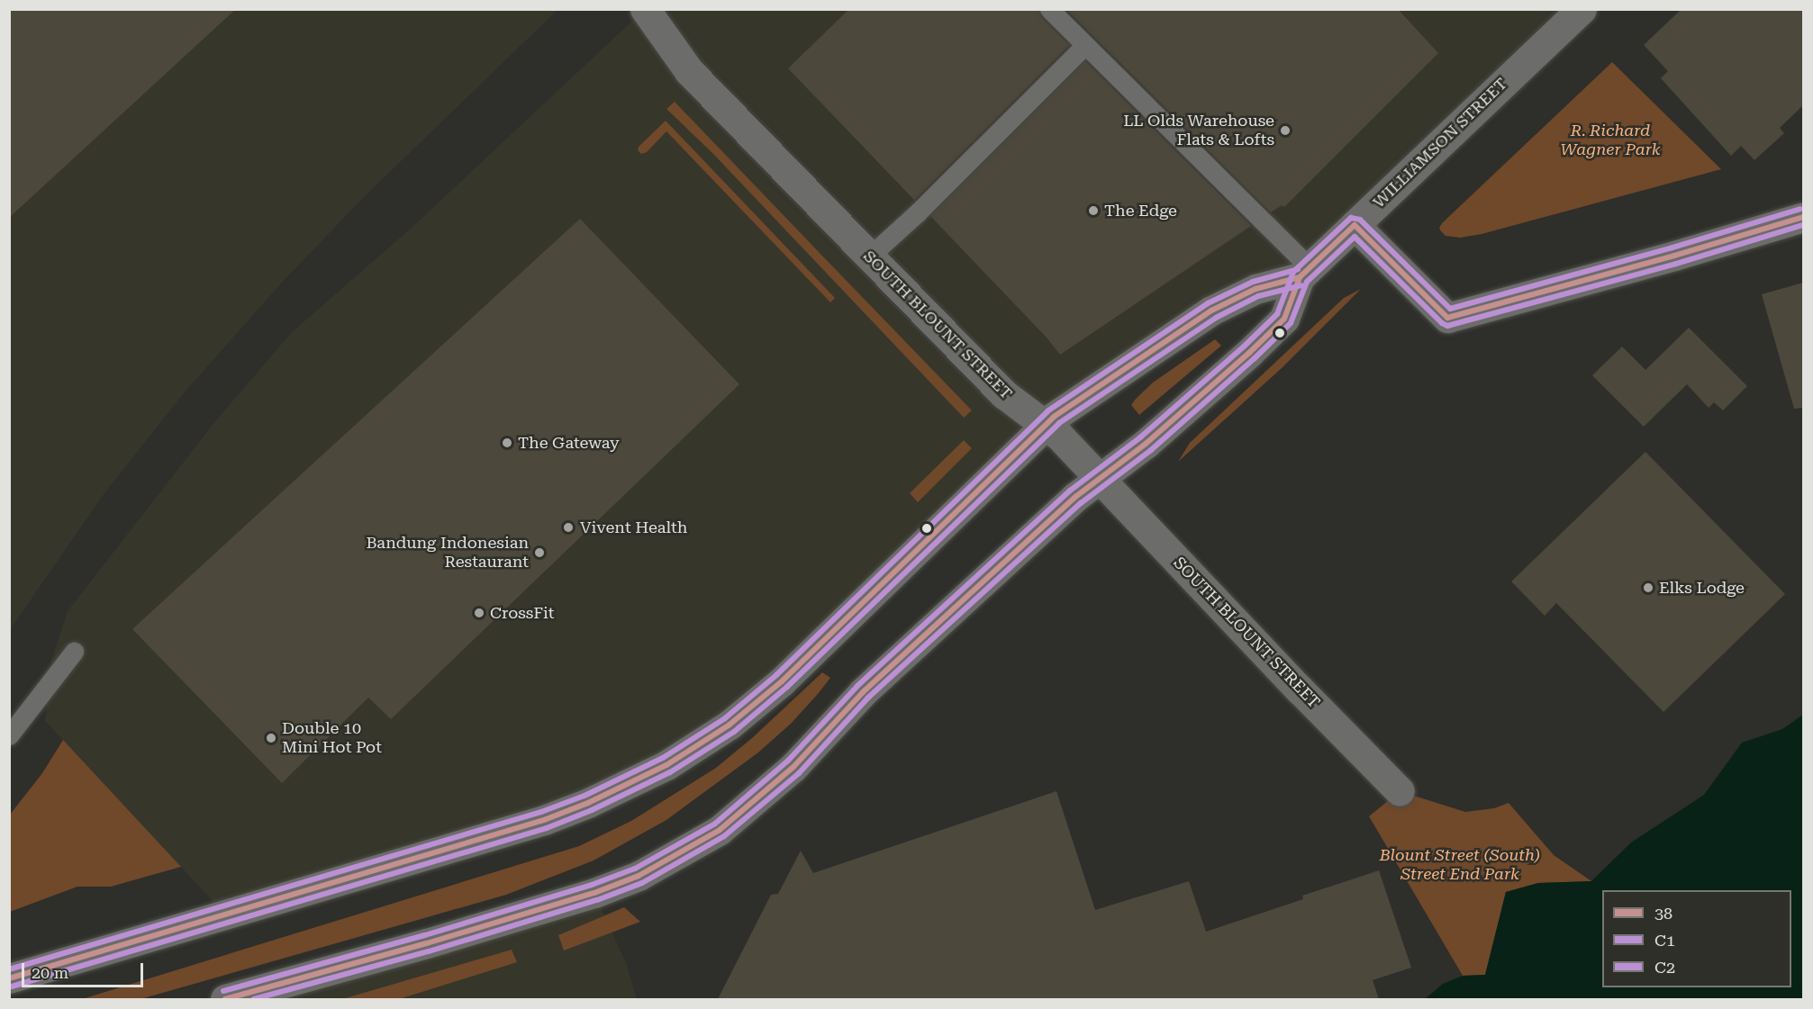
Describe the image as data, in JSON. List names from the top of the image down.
{
  "streets": {
    "street": ["WILLIAMSON STREET", "SOUTH BLOUNT STREET"]
  },
  "crossings": [
    ["WILLIAMSON STREET", "SOUTH BLOUNT STREET"]
  ],
  "parks": ["R. Richard Wagner Park", "Blount Street (South) Street End Park"],
  "places": [
    "LL Olds Warehouse Flats & Lofts",
    "The Edge",
    "The Gateway",
    "Vivent Health",
    "Bandung Indonesian Restaurant",
    "Elks Lodge",
    "CrossFit",
    "Double 10 Mini Hot Pot"
  ],
  "lines": ["transit line C2", "transit line 38", "transit line C1"],
  "legend": ["38", "C1", "C2"],
  "scale_bar": "20 m"
}
